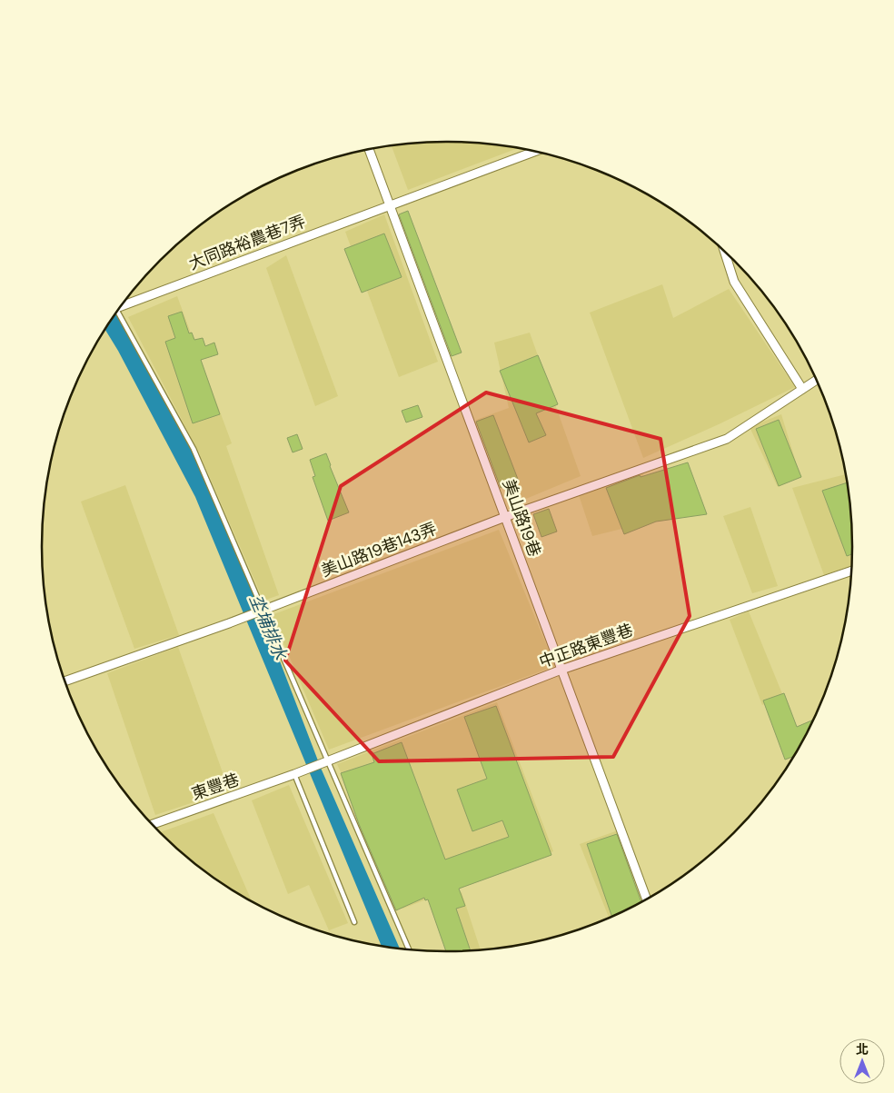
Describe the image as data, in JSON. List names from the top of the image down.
{
  "streets": {
    "street": [
      "大同路裕農巷7弄",
      "美山路19巷",
      "美山路19巷143弄",
      "中正路東豐巷",
      "東豐巷"
    ]
  },
  "crossings": [
    ["大同路裕農巷7弄", "美山路19巷"],
    ["美山路19巷", "美山路19巷143弄"],
    ["美山路19巷", "中正路東豐巷"],
    ["中正路東豐巷", "東豐巷"]
  ],
  "water": ["坔埔排水"],
  "north": "top"
}
